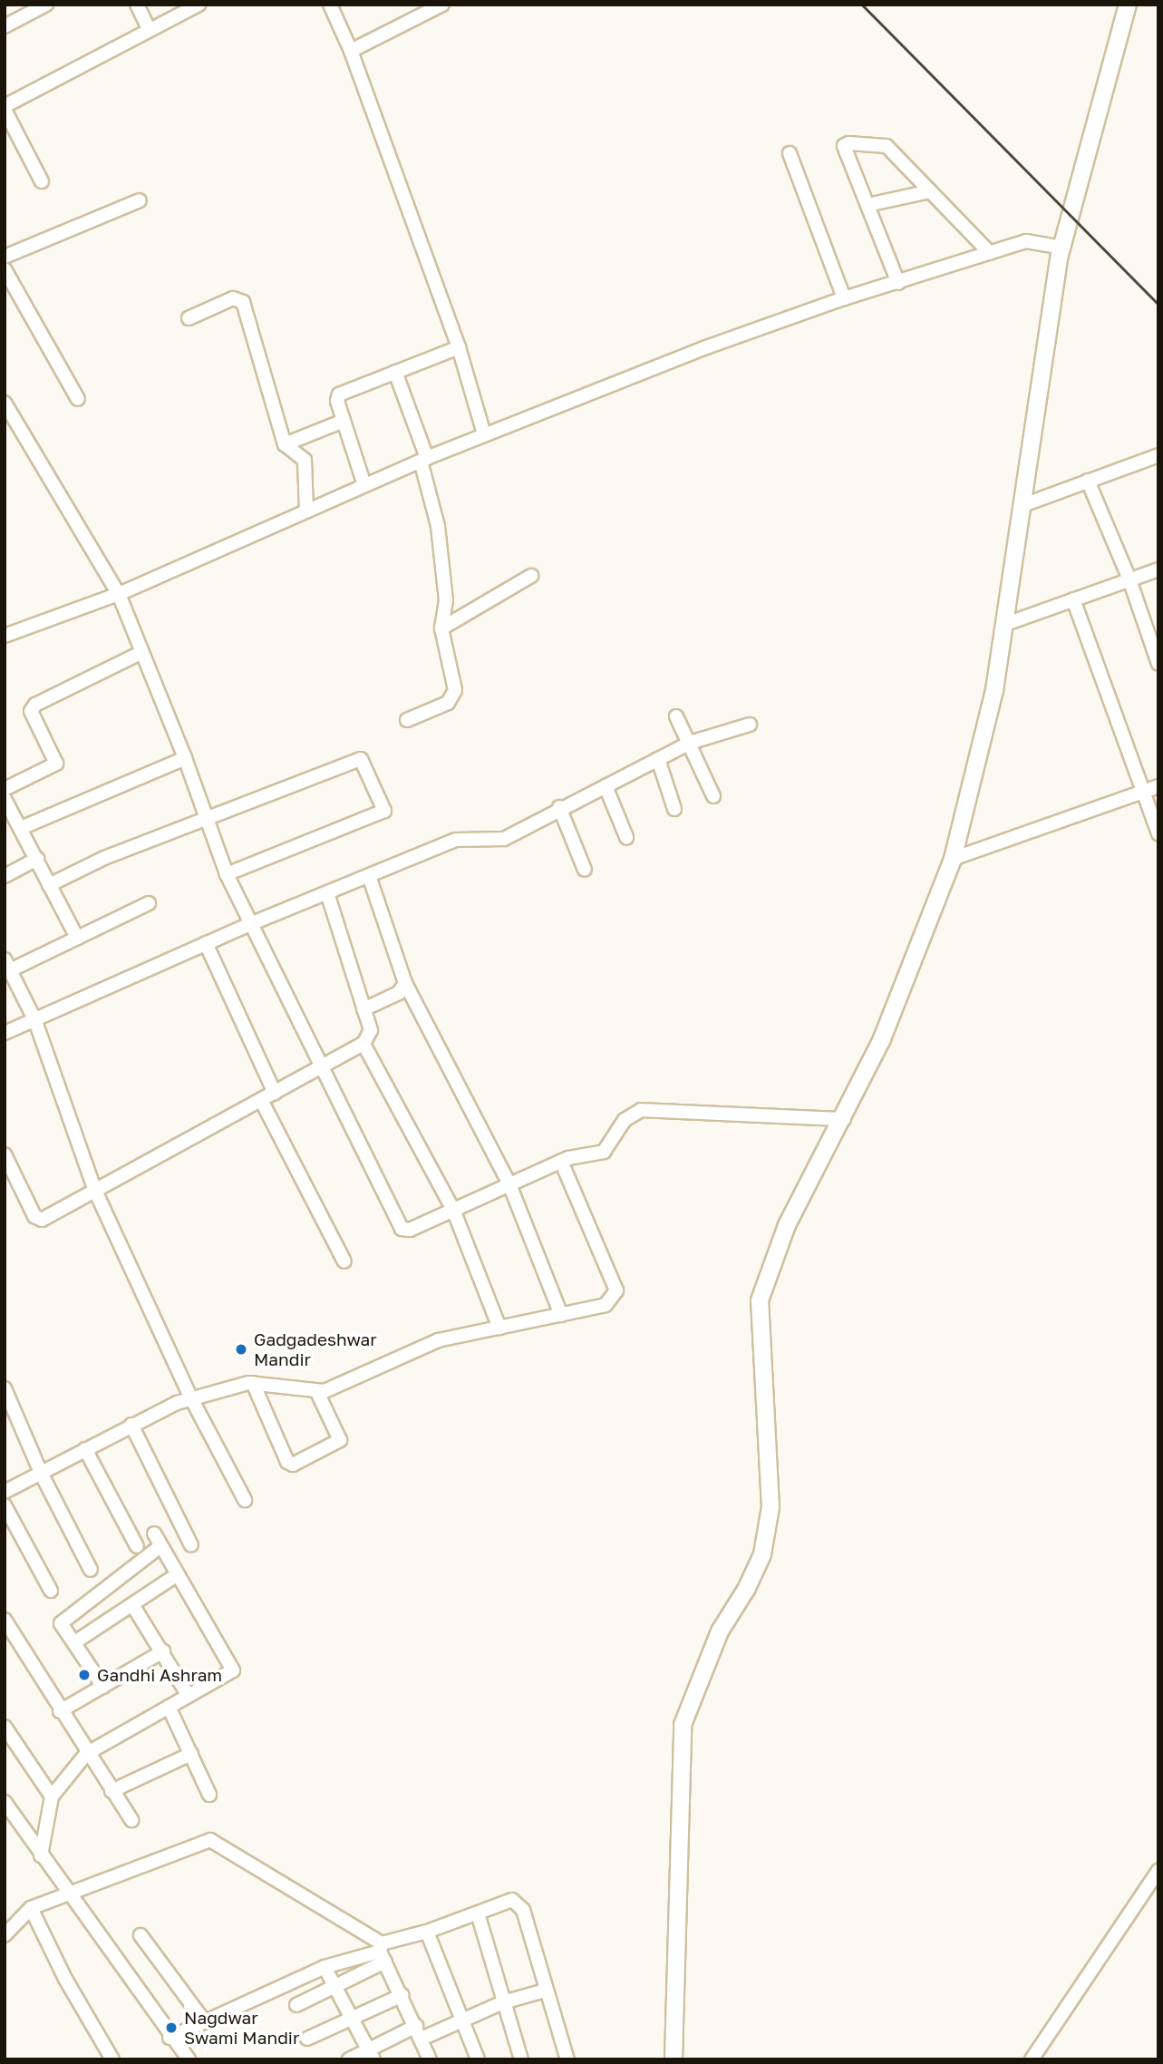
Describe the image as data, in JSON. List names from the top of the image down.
{
  "places": ["Gadgadeshwar Mandir", "Gandhi Ashram", "Nagdwar Swami Mandir"]
}
